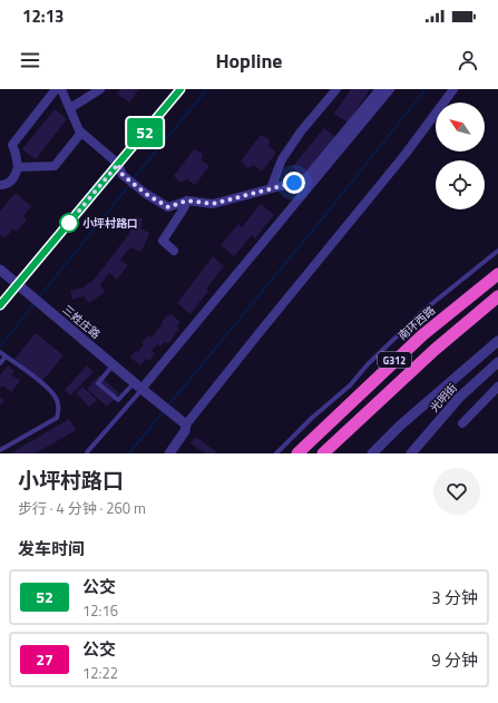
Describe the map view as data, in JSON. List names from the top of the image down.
{
  "streets": {
    "highway": ["南环西路", "G312"],
    "street": ["三姓庄路", "光明街"]
  },
  "places": ["小坪村路口"],
  "lines": ["bus line 52"],
  "north": "top left",
  "page": {
    "status": "12:13",
    "header": "Hopline",
    "on_map": "52",
    "heading": [
      ["小坪村路口", "步行 · 4 分钟 · 260 m"],
      "发车时间"
    ],
    "list": [
      {
        "mark": "52",
        "name": "公交",
        "note": "12:16",
        "value": "3 分钟"
      },
      {
        "mark": "27",
        "name": "公交",
        "note": "12:22",
        "value": "9 分钟"
      }
    ]
  }
}
